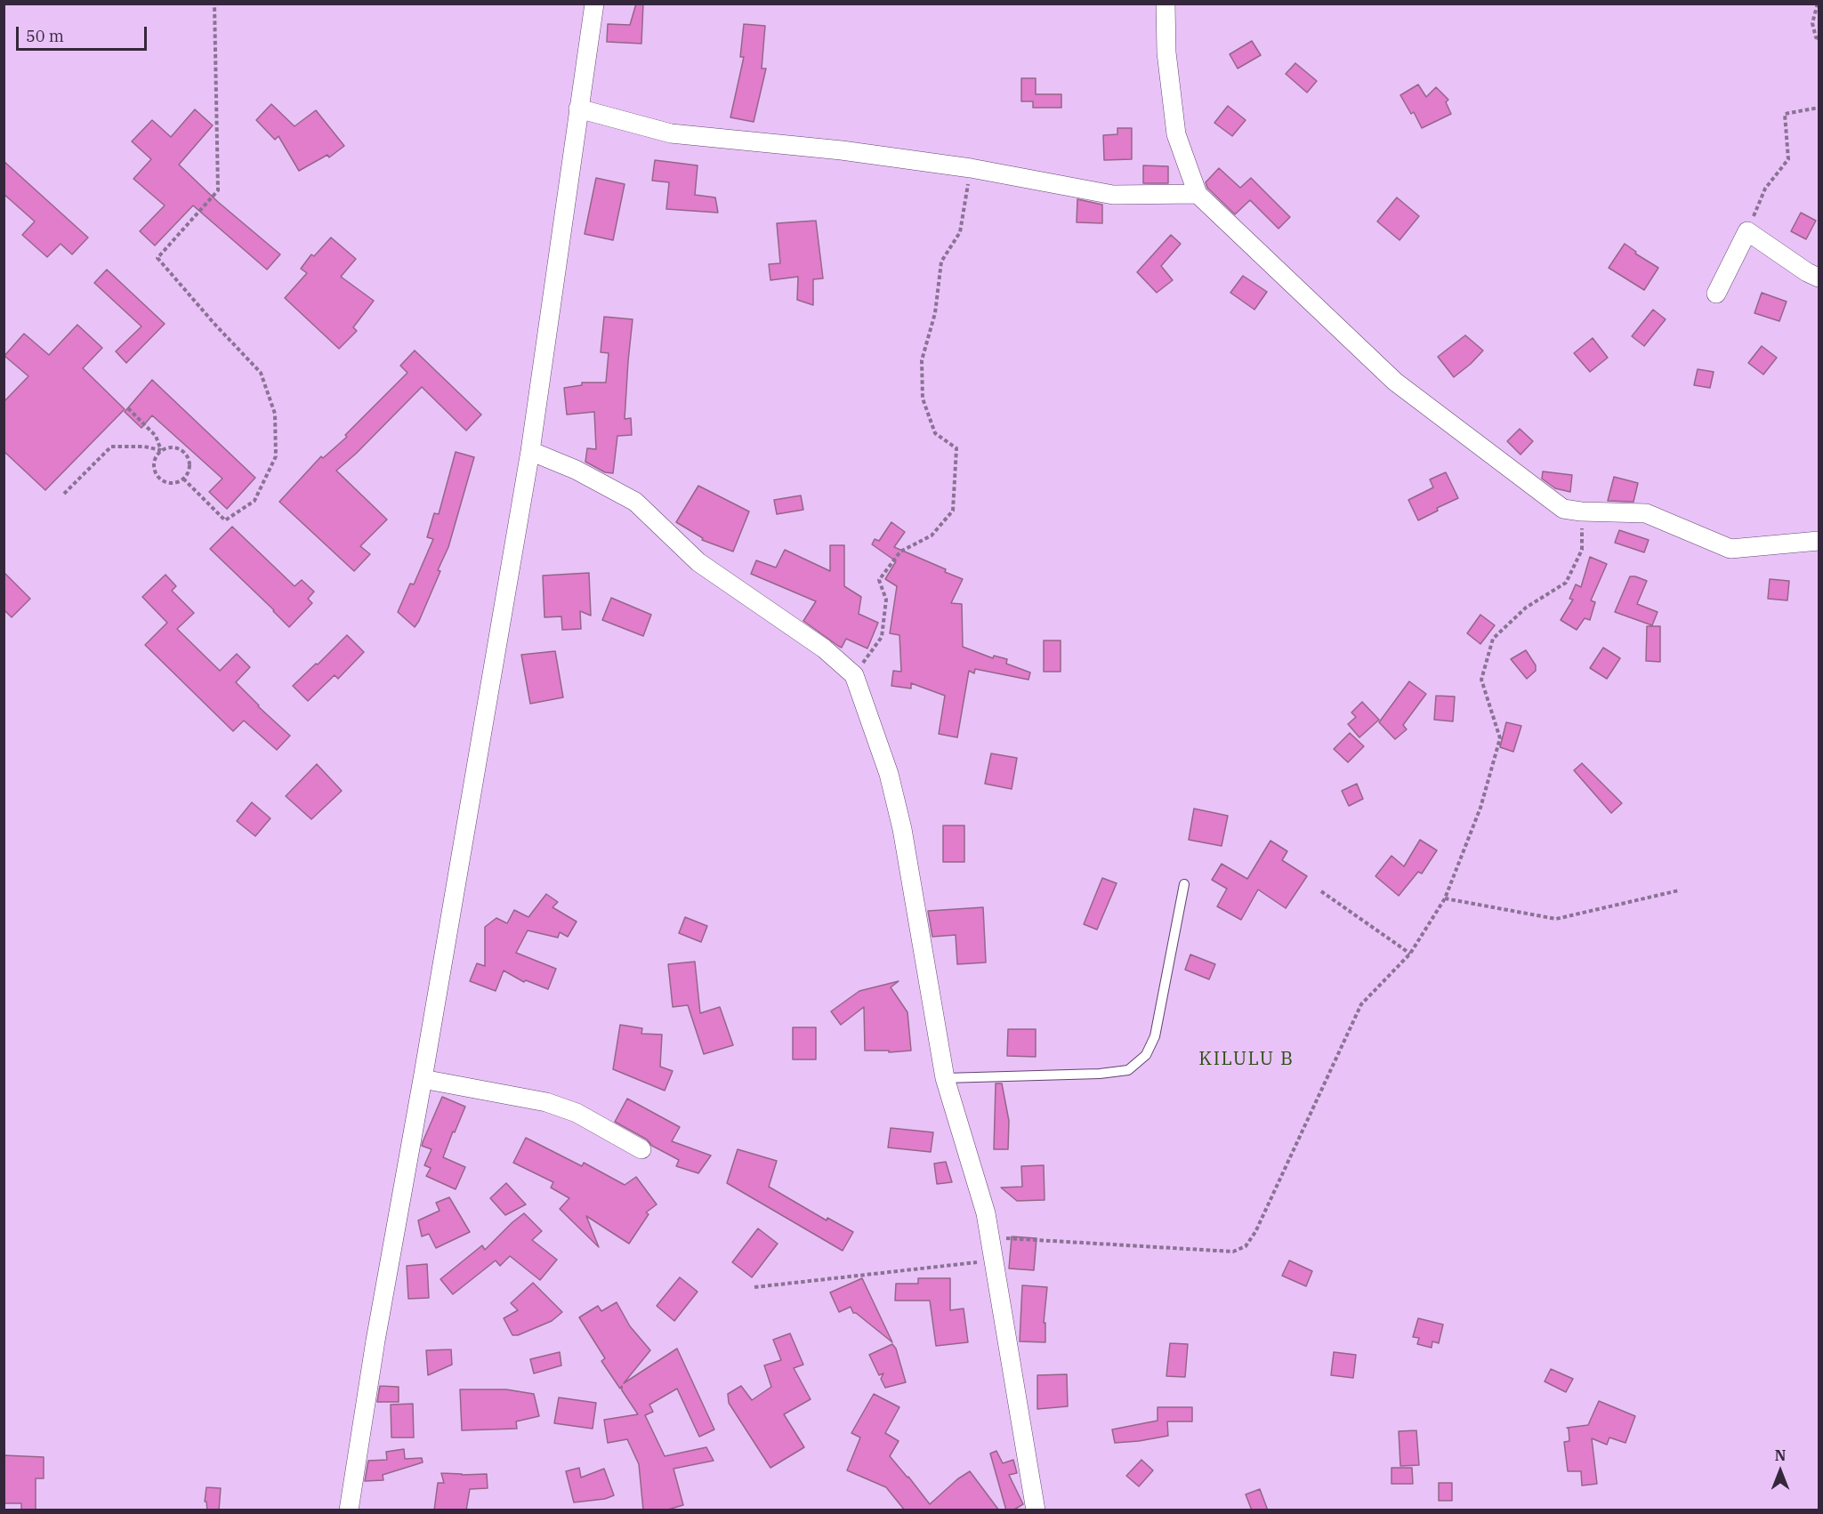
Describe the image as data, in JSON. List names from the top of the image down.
{
  "districts": ["KILULU B"],
  "scale_bar": "50 m",
  "north": "top"
}
